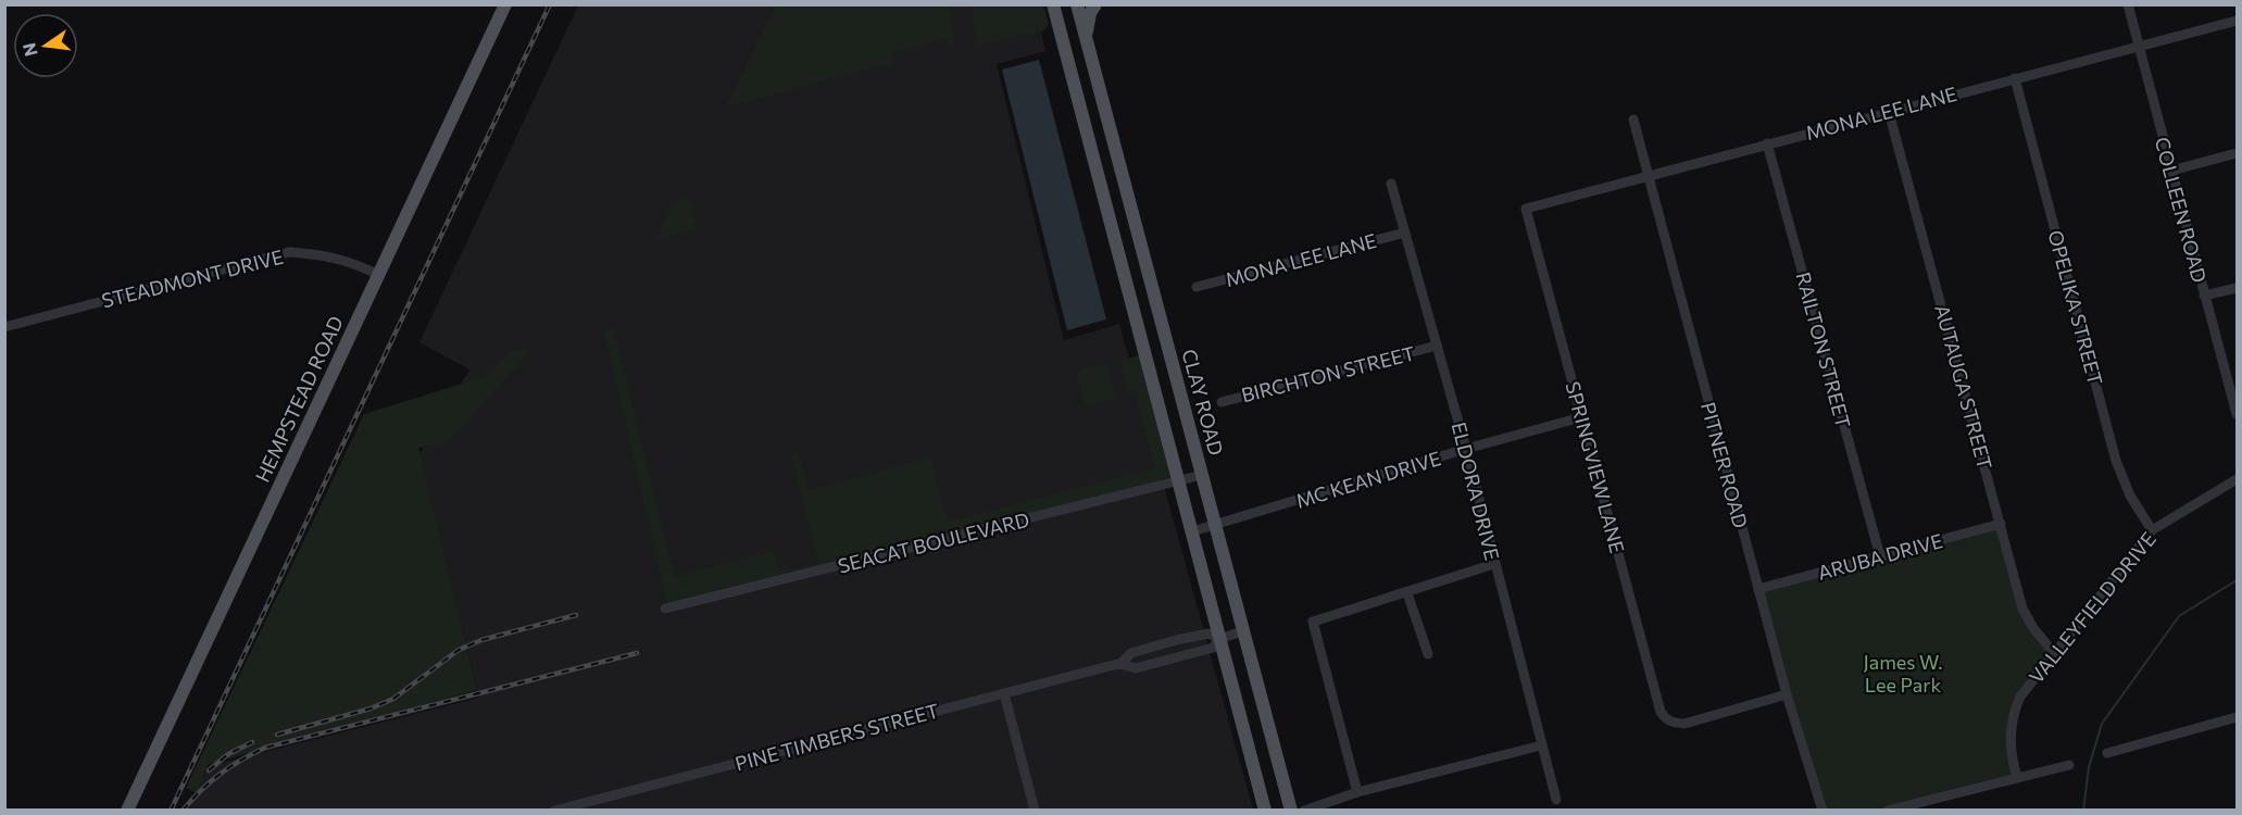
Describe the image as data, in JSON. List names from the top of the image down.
{
  "streets": {
    "main road": ["HEMPSTEAD ROAD", "CLAY ROAD"],
    "street": [
      "MONA LEE LANE",
      "COLLEEN ROAD",
      "STEADMONT DRIVE",
      "OPELIKA STREET",
      "RAILTON STREET",
      "BIRCHTON STREET",
      "AUTAUGA STREET",
      "PITNER ROAD",
      "SPRINGVIEW LANE",
      "MC KEAN DRIVE",
      "ELDORA DRIVE",
      "SEACAT BOULEVARD",
      "ARUBA DRIVE",
      "VALLEYFIELD DRIVE",
      "PINE TIMBERS STREET"
    ]
  },
  "crossings": [
    ["MONA LEE LANE", "COLLEEN ROAD"],
    ["MONA LEE LANE", "OPELIKA STREET"],
    ["MONA LEE LANE", "RAILTON STREET"],
    ["MONA LEE LANE", "AUTAUGA STREET"],
    ["MONA LEE LANE", "PITNER ROAD"],
    ["MONA LEE LANE", "SPRINGVIEW LANE"],
    ["MONA LEE LANE", "ELDORA DRIVE"],
    ["STEADMONT DRIVE", "HEMPSTEAD ROAD"],
    ["OPELIKA STREET", "VALLEYFIELD DRIVE"],
    ["RAILTON STREET", "ARUBA DRIVE"],
    ["BIRCHTON STREET", "ELDORA DRIVE"],
    ["AUTAUGA STREET", "ARUBA DRIVE"],
    ["AUTAUGA STREET", "VALLEYFIELD DRIVE"],
    ["CLAY ROAD", "MC KEAN DRIVE"],
    ["CLAY ROAD", "SEACAT BOULEVARD"],
    ["CLAY ROAD", "PINE TIMBERS STREET"],
    ["PITNER ROAD", "SPRINGVIEW LANE"],
    ["PITNER ROAD", "ARUBA DRIVE"],
    ["SPRINGVIEW LANE", "MC KEAN DRIVE"],
    ["MC KEAN DRIVE", "ELDORA DRIVE"]
  ],
  "parks": ["James W. Lee Park"],
  "north": "left"
}
